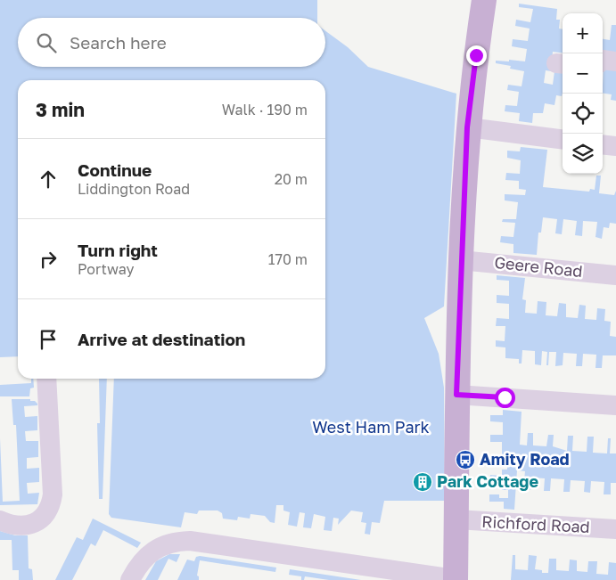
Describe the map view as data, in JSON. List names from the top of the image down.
{
  "streets": {
    "street": ["Geere Road", "Richford Road"]
  },
  "parks": ["West Ham Park"],
  "places": {
    "bus stop": ["Amity Road"],
    "building": ["Park Cottage"]
  },
  "page": {
    "map_buttons": ["+", "−"],
    "search": "Search here",
    "heading": ["3 min", "Walk · 190 m"],
    "list": [
      ["Continue", "Liddington Road", "20 m"],
      ["Turn right", "Portway", "170 m"],
      "Arrive at destination"
    ]
  }
}
